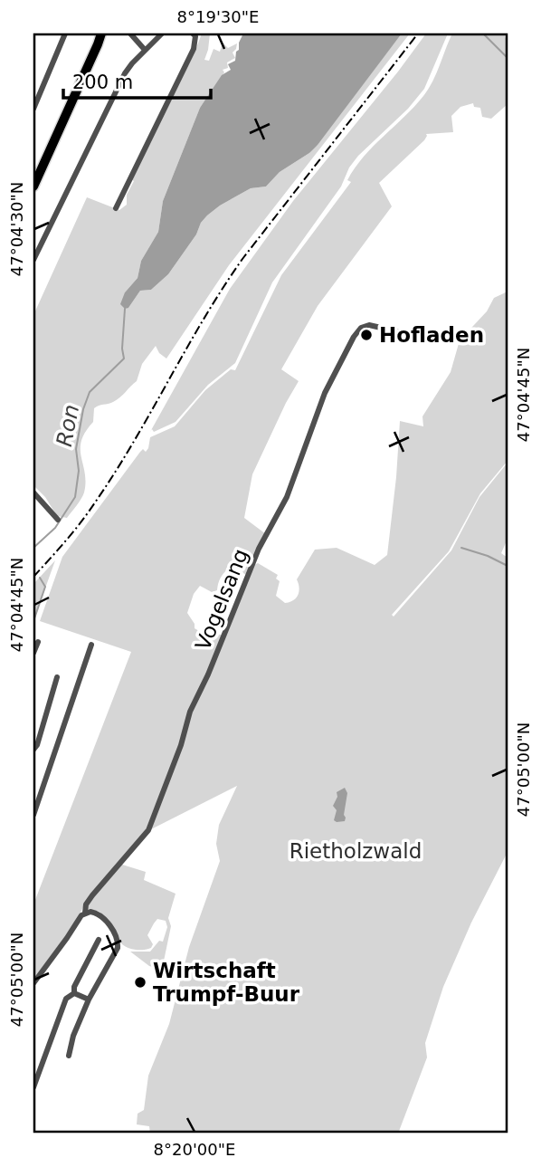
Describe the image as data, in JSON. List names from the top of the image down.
{
  "streets": {
    "street": ["Vogelsang"]
  },
  "water": ["Ron"],
  "parks": ["Rietholzwald"],
  "places": ["Hofladen", "Wirtschaft Trumpf-Buur"],
  "scale_bar": "200 m",
  "coordinates": [
    "8°19'30\"E",
    "47°04'30\"N",
    "47°04'45\"N",
    "47°05'00\"N",
    "8°20'00\"E"
  ]
}
